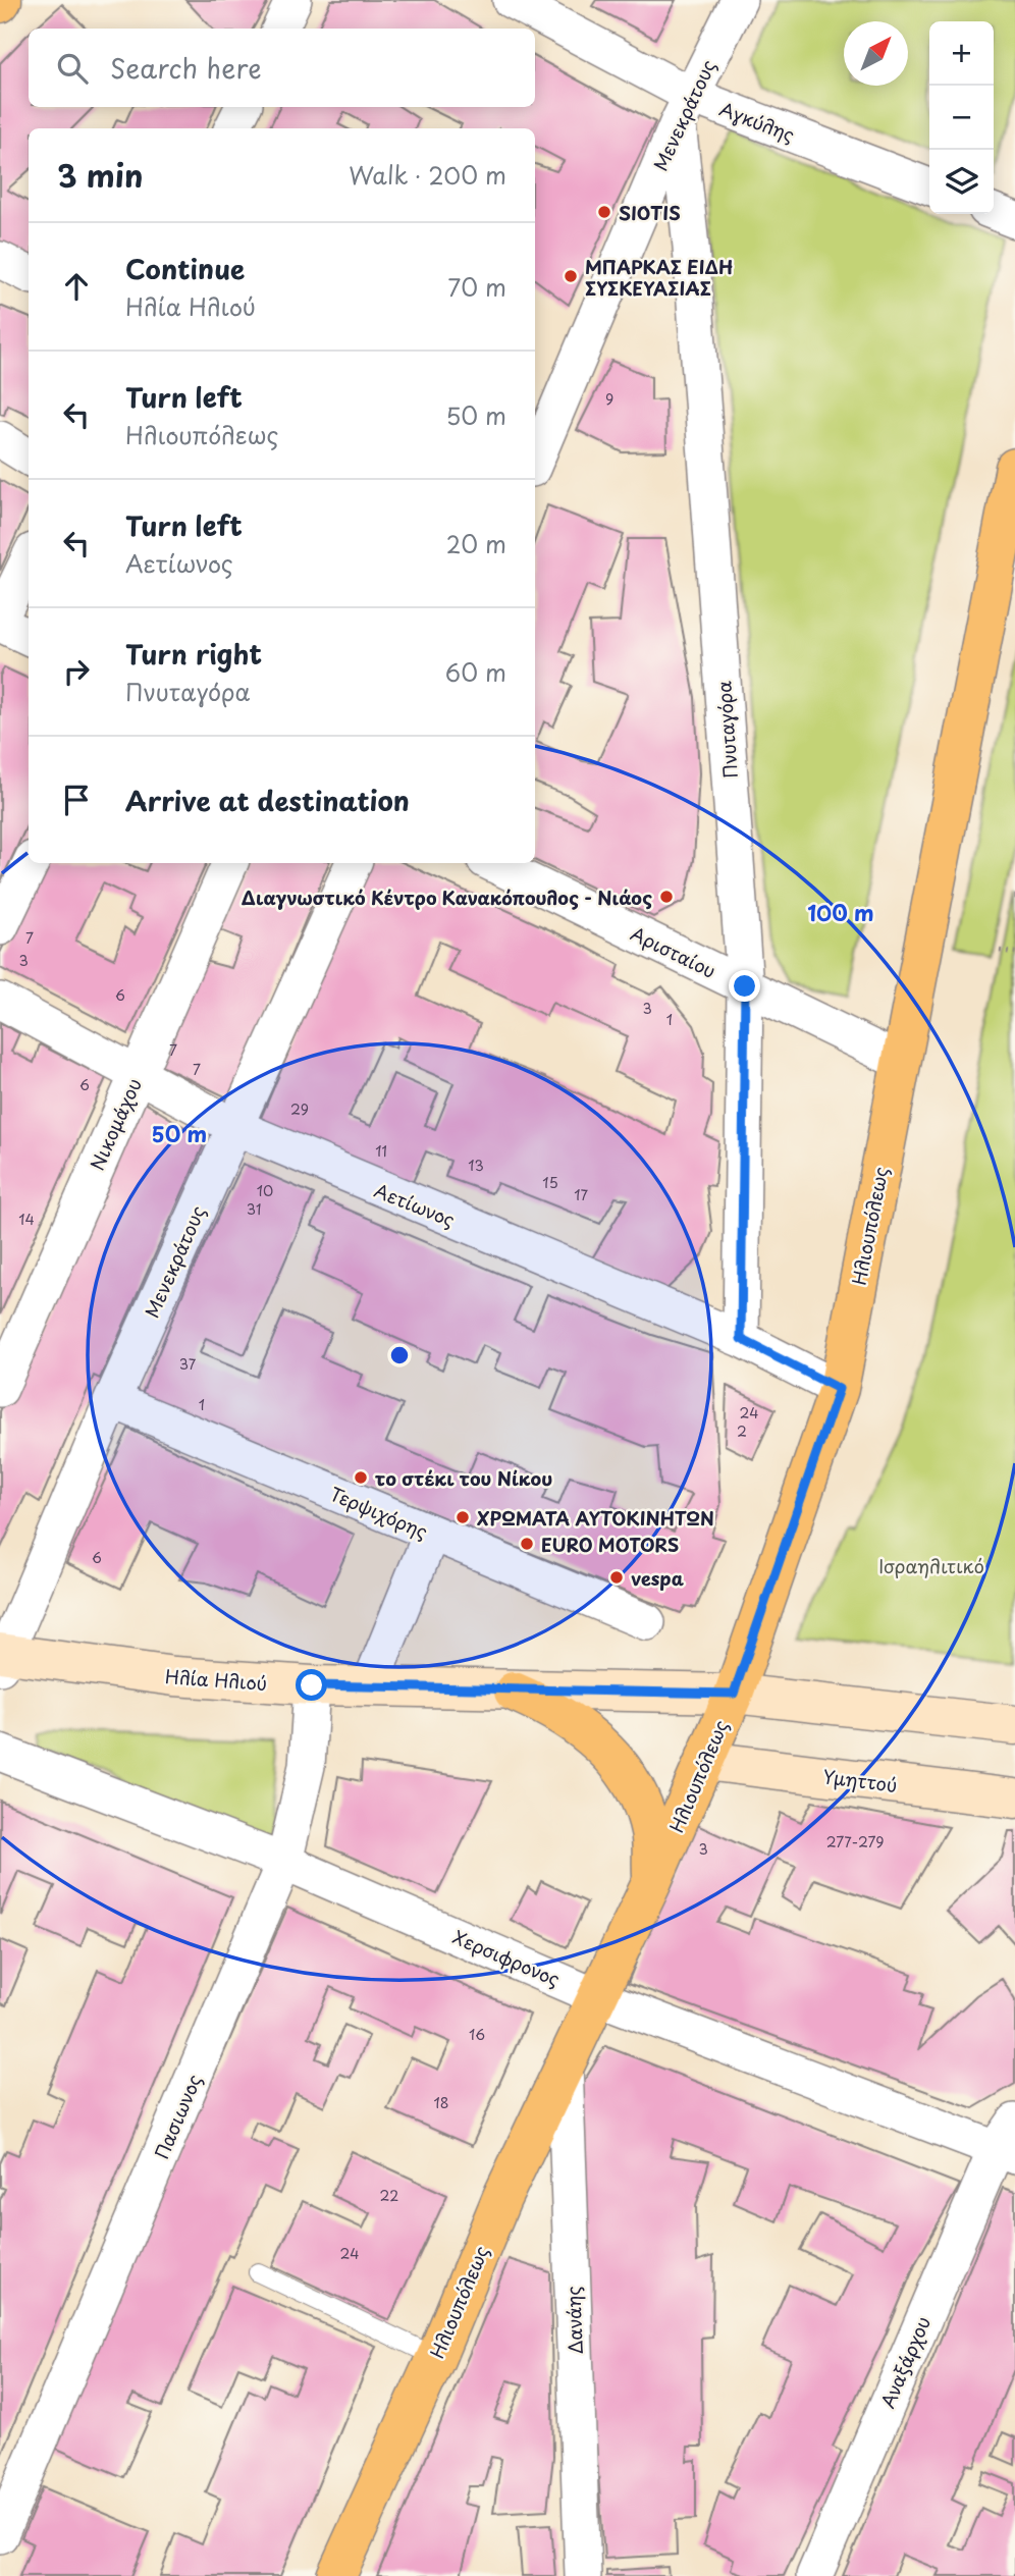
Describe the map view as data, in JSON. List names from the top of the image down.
{
  "streets": {
    "main road": ["Ηλιουπόλεως", "Ηλία Ηλιού", "Υμηττού"],
    "street": [
      "Μενεκράτους",
      "Αγκύλης",
      "Πνυταγόρα",
      "Αρισταίου",
      "Νικομάχου",
      "Αετίωνος",
      "Τερψιχόρης",
      "Χερσιφρονος",
      "Πασιωνος",
      "Δανάης",
      "Αναξάρχου"
    ]
  },
  "crossings": [
    ["Μενεκράτους", "Αγκύλης"],
    ["Μενεκράτους", "Πνυταγόρα"],
    ["Μενεκράτους", "Αετίωνος"],
    ["Μενεκράτους", "Τερψιχόρης"],
    ["Μενεκράτους", "Ηλία Ηλιού"],
    ["Αγκύλης", "Πνυταγόρα"],
    ["Πνυταγόρα", "Αρισταίου"],
    ["Πνυταγόρα", "Αετίωνος"],
    ["Αρισταίου", "Ηλιουπόλεως"],
    ["Νικομάχου", "Αετίωνος"],
    ["Αετίωνος", "Ηλιουπόλεως"],
    ["Ηλιουπόλεως", "Ηλία Ηλιού"],
    ["Ηλιουπόλεως", "Υμηττού"],
    ["Ηλιουπόλεως", "Χερσιφρονος"],
    ["Ηλιουπόλεως", "Δανάης"],
    ["Ηλία Ηλιού", "Πασιωνος"],
    ["Χερσιφρονος", "Πασιωνος"],
    ["Χερσιφρονος", "Αναξάρχου"]
  ],
  "parks": ["Ισραηλιτικό"],
  "places": [
    "SIOTIS",
    "ΜΠΑΡΚΑΣ ΕΙΔΗ ΣΥΣΚΕΥΑΣΙΑΣ",
    "Διαγνωστικό Κέντρο Κανακόπουλος - Νιάος",
    "το στέκι του Νίκου",
    "ΧΡΩΜΑΤΑ ΑΥΤΟΚΙΝΗΤΩΝ",
    "EURO MOTORS",
    "vespa"
  ],
  "house_numbers": [
    "9",
    "7",
    "3",
    "6",
    "3",
    "1",
    "7",
    "7",
    "6",
    "29",
    "11",
    "13",
    "15",
    "10",
    "17",
    "31",
    "14",
    "37",
    "1",
    "24",
    "2",
    "6",
    "277-279",
    "3",
    "16",
    "18",
    "22",
    "24"
  ],
  "north": "top right",
  "page": {
    "map_buttons": ["+", "−"],
    "search": "Search here",
    "heading": ["3 min", "Walk · 200 m"],
    "list": [
      ["Continue", "Ηλία Ηλιού", "70 m"],
      ["Turn left", "Ηλιουπόλεως", "50 m"],
      ["Turn left", "Αετίωνος", "20 m"],
      ["Turn right", "Πνυταγόρα", "60 m"],
      "Arrive at destination"
    ]
  },
  "rings": ["100 m", "50 m"]
}
